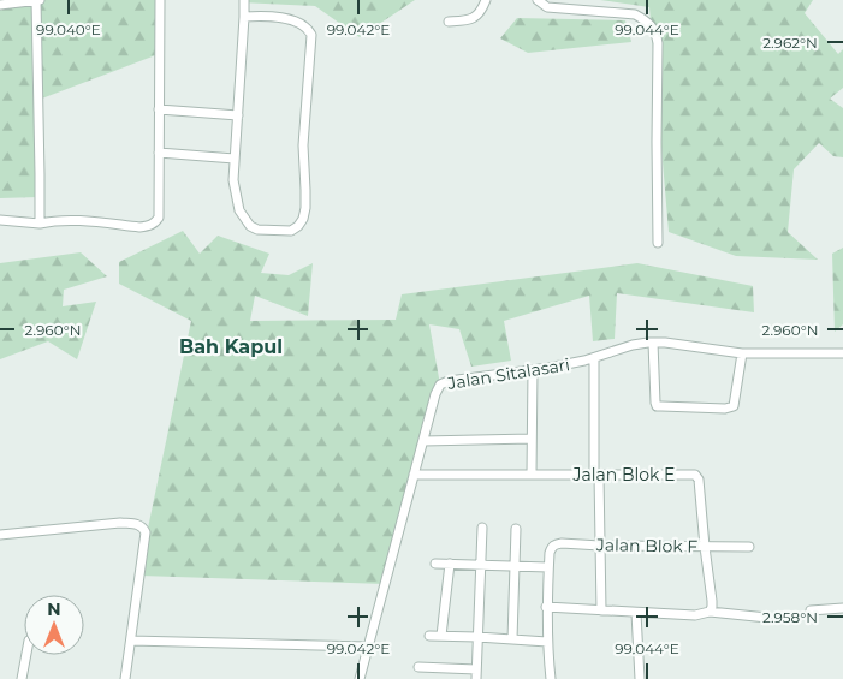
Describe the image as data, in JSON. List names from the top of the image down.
{
  "streets": {
    "street": ["Jalan Sitalasari", "Jalan Blok E", "Jalan Blok F"]
  },
  "crossings": [
    ["Jalan Sitalasari", "Jalan Blok E"],
    ["Jalan Blok E", "Jalan Blok F"]
  ],
  "districts": ["Bah Kapul"],
  "north": "top",
  "coordinates": [
    "99.040°E",
    "99.042°E",
    "99.044°E",
    "2.962°N",
    "2.960°N",
    "2.958°N"
  ]
}
